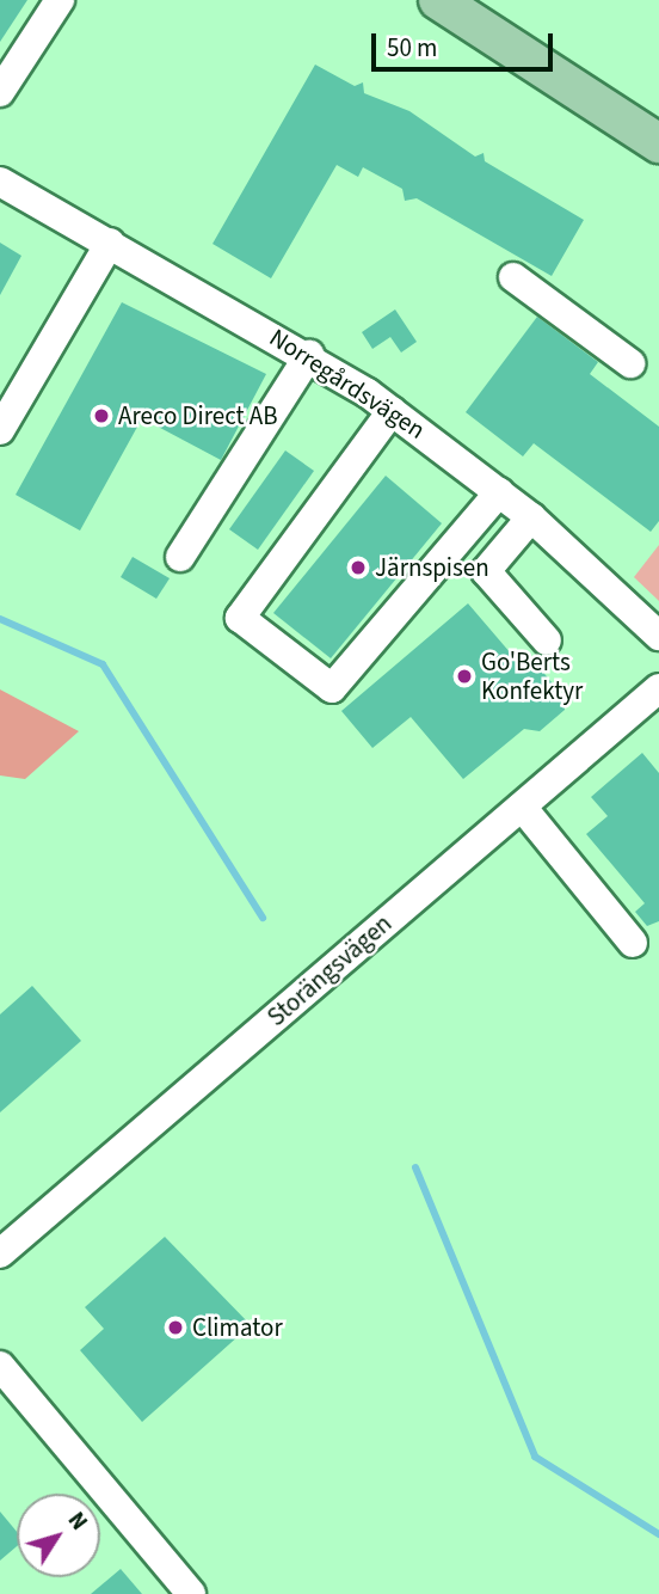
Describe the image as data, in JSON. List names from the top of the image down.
{
  "streets": {
    "street": ["Norregårdsvägen", "Storängsvägen"]
  },
  "places": [
    "Areco Direct AB",
    "Järnspisen",
    "Go'Berts Konfektyr",
    "Climator"
  ],
  "scale_bar": "50 m",
  "north": "top right"
}
